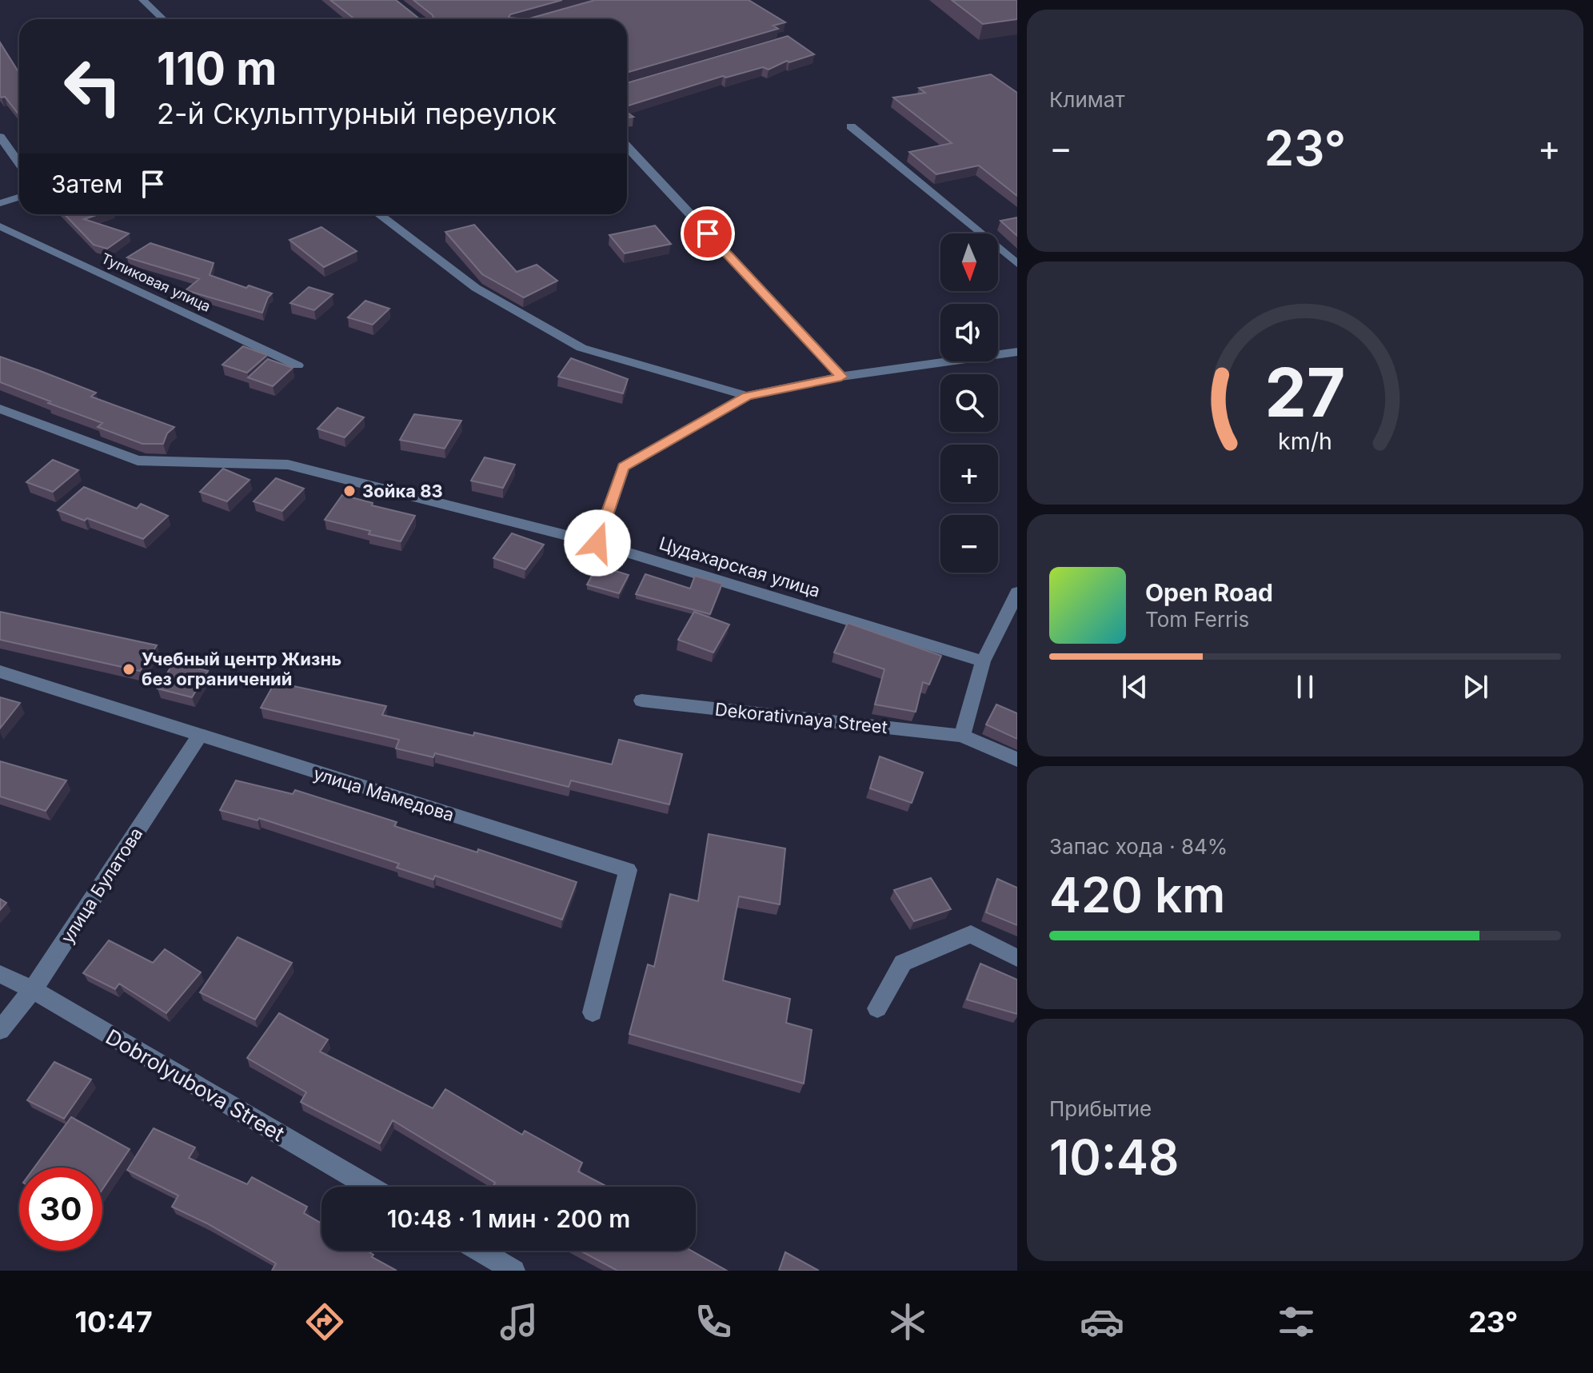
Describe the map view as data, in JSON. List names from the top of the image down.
{
  "streets": {
    "street": [
      "Тупиковая улица",
      "Цудахарская улица",
      "Dekorativnaya Street",
      "улица Мамедова",
      "улица Булатова",
      "Dobrolyubova Street"
    ]
  },
  "crossings": [
    ["улица Мамедова", "улица Булатова"],
    ["улица Булатова", "Dobrolyubova Street"]
  ],
  "places": ["Зойка 83", "Учебный центр Жизнь без ограничений"],
  "north": "bottom",
  "page": {
    "tile": [
      "Климат",
      ["Запас хода · 84%", "420 km"],
      ["Прибытие", "10:48"]
    ],
    "turn": ["110 m", "2-й Скульптурный переулок"],
    "heat": ["−", "23°", "+"],
    "then": "Затем",
    "map_buttons": ["+", "−"],
    "song": ["Open Road", "Tom Ferris"],
    "limit": "30",
    "trip": "10:48 · 1 мин · 200 m",
    "tabs": ["10:47", "23°"],
    "gauge": ["27", "km/h"]
  }
}
